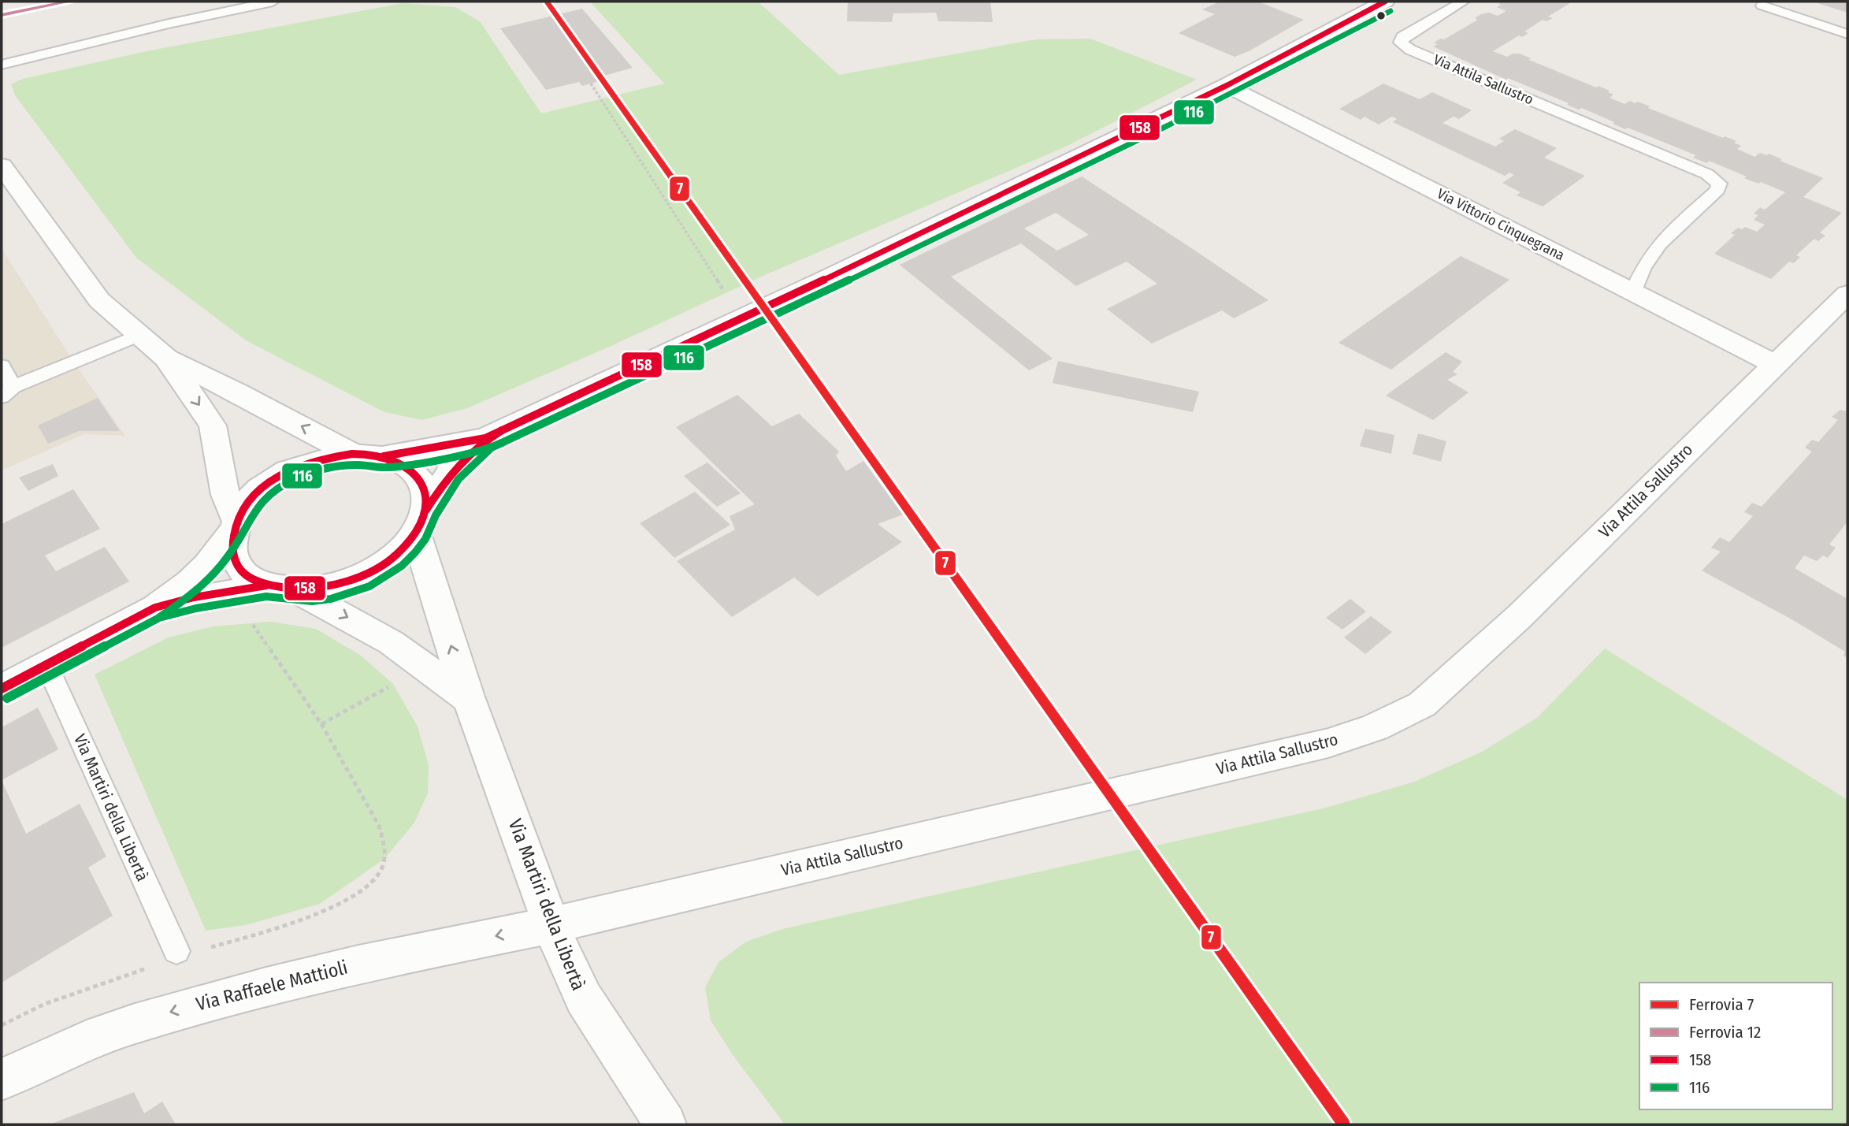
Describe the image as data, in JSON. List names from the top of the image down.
{
  "streets": {
    "street": [
      "Via Attila Sallustro",
      "Via Vittorio Cinquegrana",
      "Via Martiri della Libertà",
      "Via Raffaele Mattioli"
    ]
  },
  "crossings": [
    ["Via Attila Sallustro", "Via Vittorio Cinquegrana"],
    ["Via Attila Sallustro", "Via Martiri della Libertà"],
    ["Via Attila Sallustro", "Via Raffaele Mattioli"],
    ["Via Martiri della Libertà", "Via Raffaele Mattioli"]
  ],
  "one_way": ["Via Raffaele Mattioli"],
  "lines": [
    "rail line 7",
    "rail line 12",
    "transit line 158",
    "transit line 116"
  ],
  "legend": [
    "Ferrovia 7",
    "Ferrovia 12",
    "158",
    "116"
  ]
}
